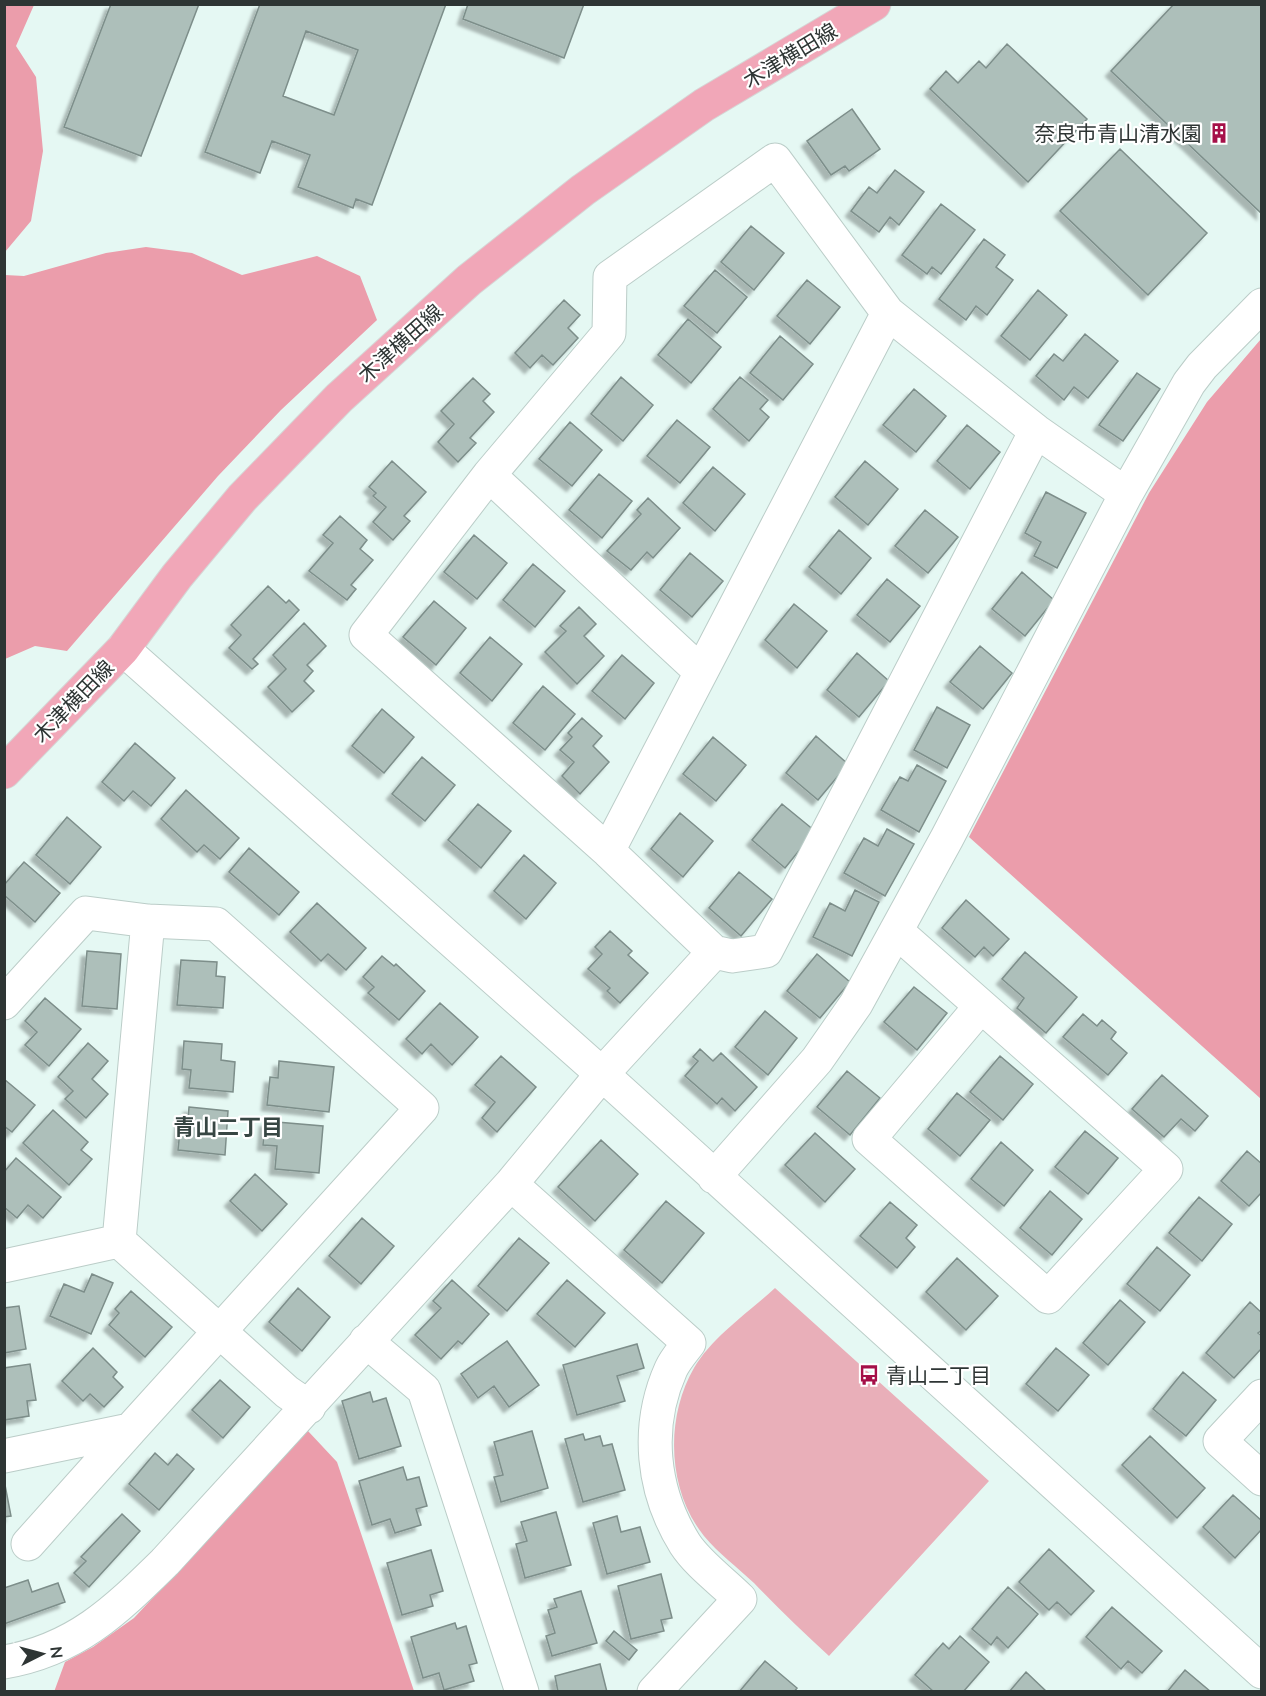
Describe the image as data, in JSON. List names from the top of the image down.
{
  "streets": {
    "main road": ["木津横田線"]
  },
  "districts": ["青山二丁目"],
  "places": {
    "building": ["奈良市青山清水園"],
    "bus stop": ["青山二丁目"]
  },
  "north": "right"
}
